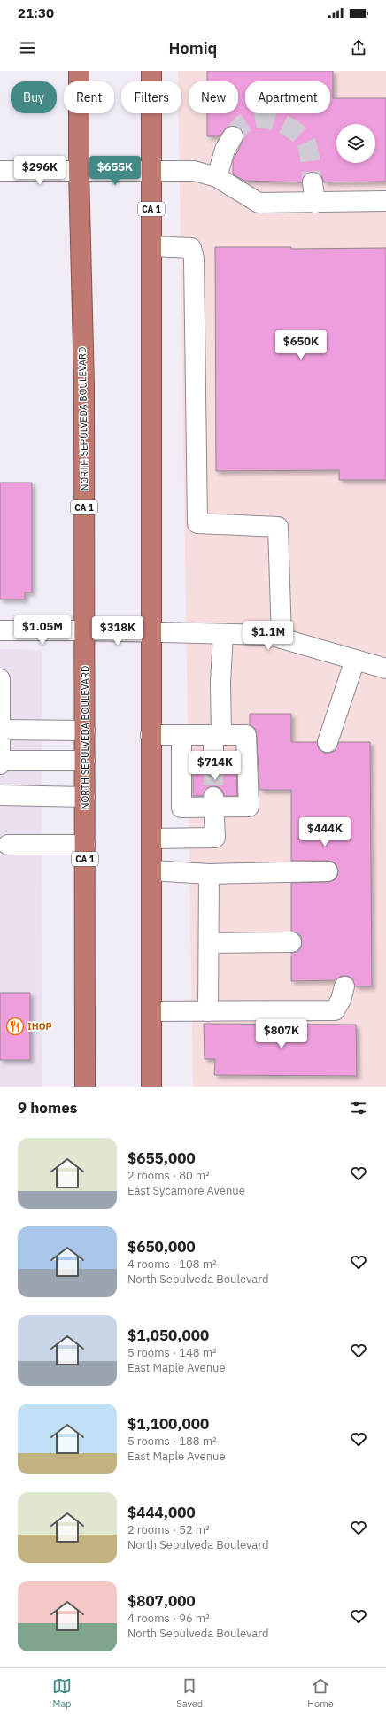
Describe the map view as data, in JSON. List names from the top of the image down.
{
  "streets": {
    "highway": ["CA 1", "NORTH SEPULVEDA BOULEVARD"]
  },
  "places": {
    "restaurant": ["IHOP"]
  },
  "page": {
    "status": "21:30",
    "header": "Homiq",
    "chip": [
      "Buy",
      "Rent",
      "Filters",
      "New",
      "Apartment"
    ],
    "price": [
      "$296K",
      "$655K",
      "$650K",
      "$1.05M",
      "$318K",
      "$1.1M",
      "$714K",
      "$444K",
      "$807K"
    ],
    "heading": "9 homes",
    "list": [
      {
        "name": "$655,000",
        "note": "2 rooms · 80 m² · East Sycamore Avenue"
      },
      {
        "name": "$650,000",
        "note": "4 rooms · 108 m² · North Sepulveda Boulevard"
      },
      {
        "name": "$1,050,000",
        "note": "5 rooms · 148 m² · East Maple Avenue"
      },
      {
        "name": "$1,100,000",
        "note": "5 rooms · 188 m² · East Maple Avenue"
      },
      {
        "name": "$444,000",
        "note": "2 rooms · 52 m² · North Sepulveda Boulevard"
      },
      {
        "name": "$807,000",
        "note": "4 rooms · 96 m² · North Sepulveda Boulevard"
      }
    ],
    "tabs": ["Map", "Saved", "Home"]
  }
}
